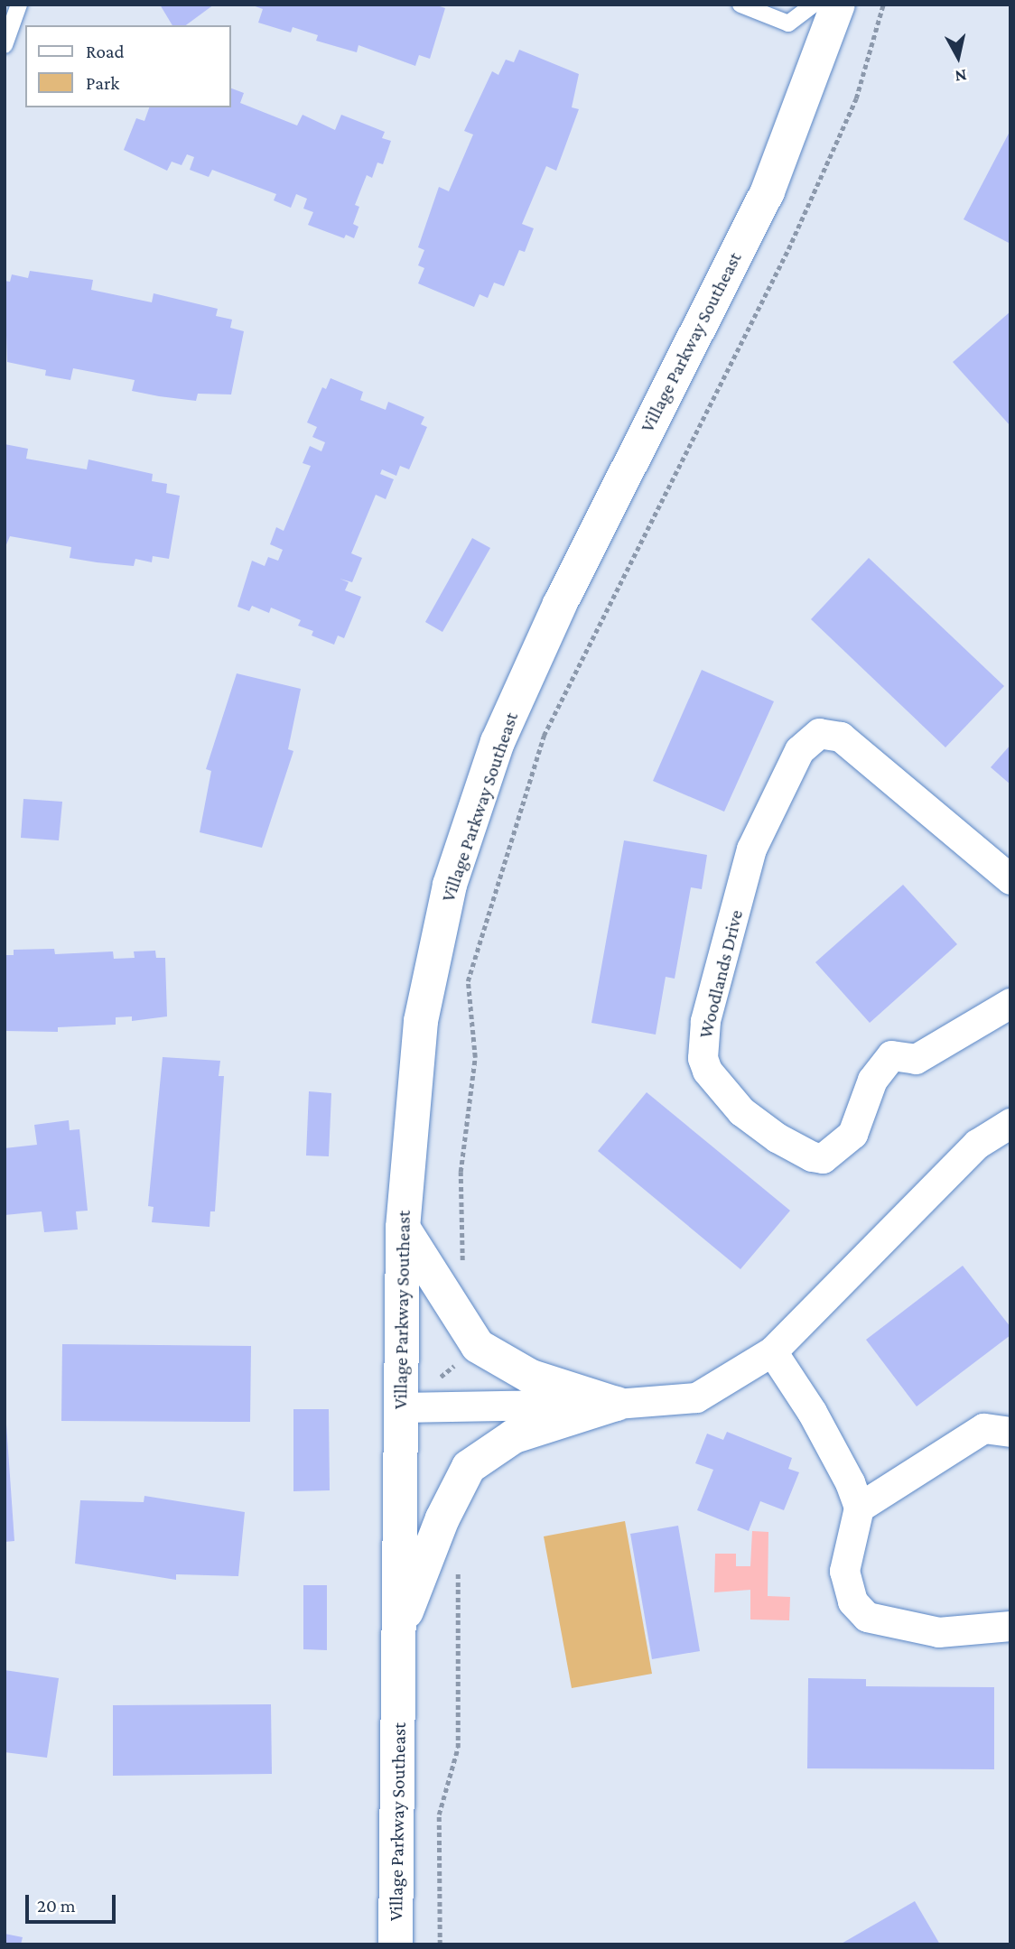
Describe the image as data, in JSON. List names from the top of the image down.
{
  "streets": {
    "street": ["Village Parkway Southeast", "Woodlands Drive"]
  },
  "legend": ["Road", "Park"],
  "scale_bar": "20 m",
  "north": "bottom"
}
